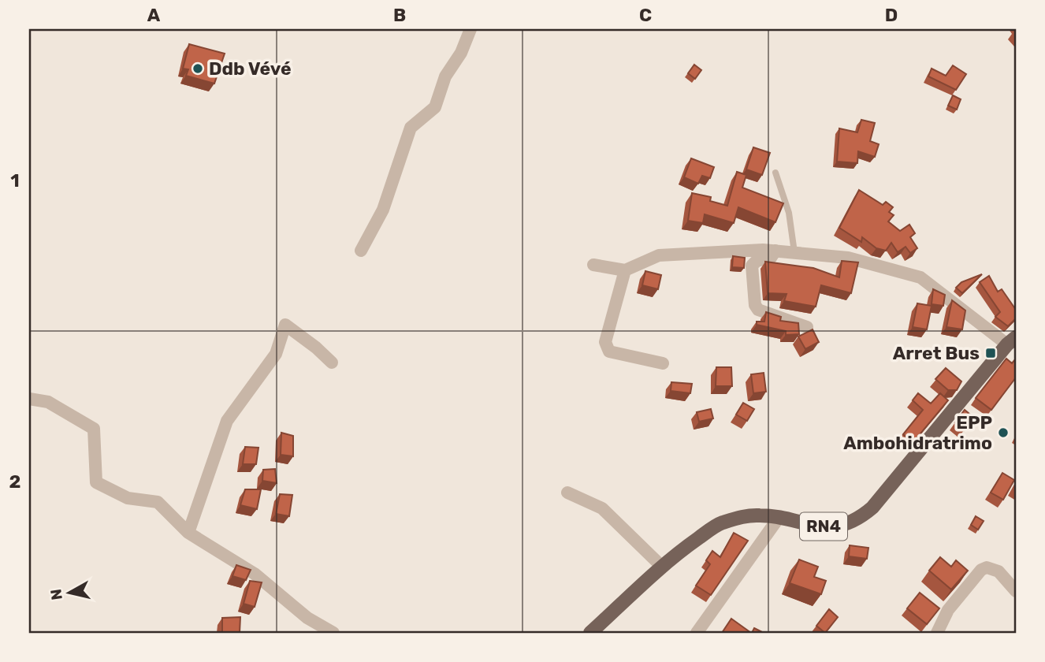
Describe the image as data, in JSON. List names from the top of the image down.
{
  "streets": {
    "main road": ["RN4"]
  },
  "places": {
    "other": ["Ddb Vévé", "EPP Ambohidratrimo"],
    "transit": ["Arret Bus"]
  },
  "north": "left",
  "grid": {
    "columns": [
      "A",
      "B",
      "C",
      "D"
    ],
    "rows": ["1", "2"]
  }
}
